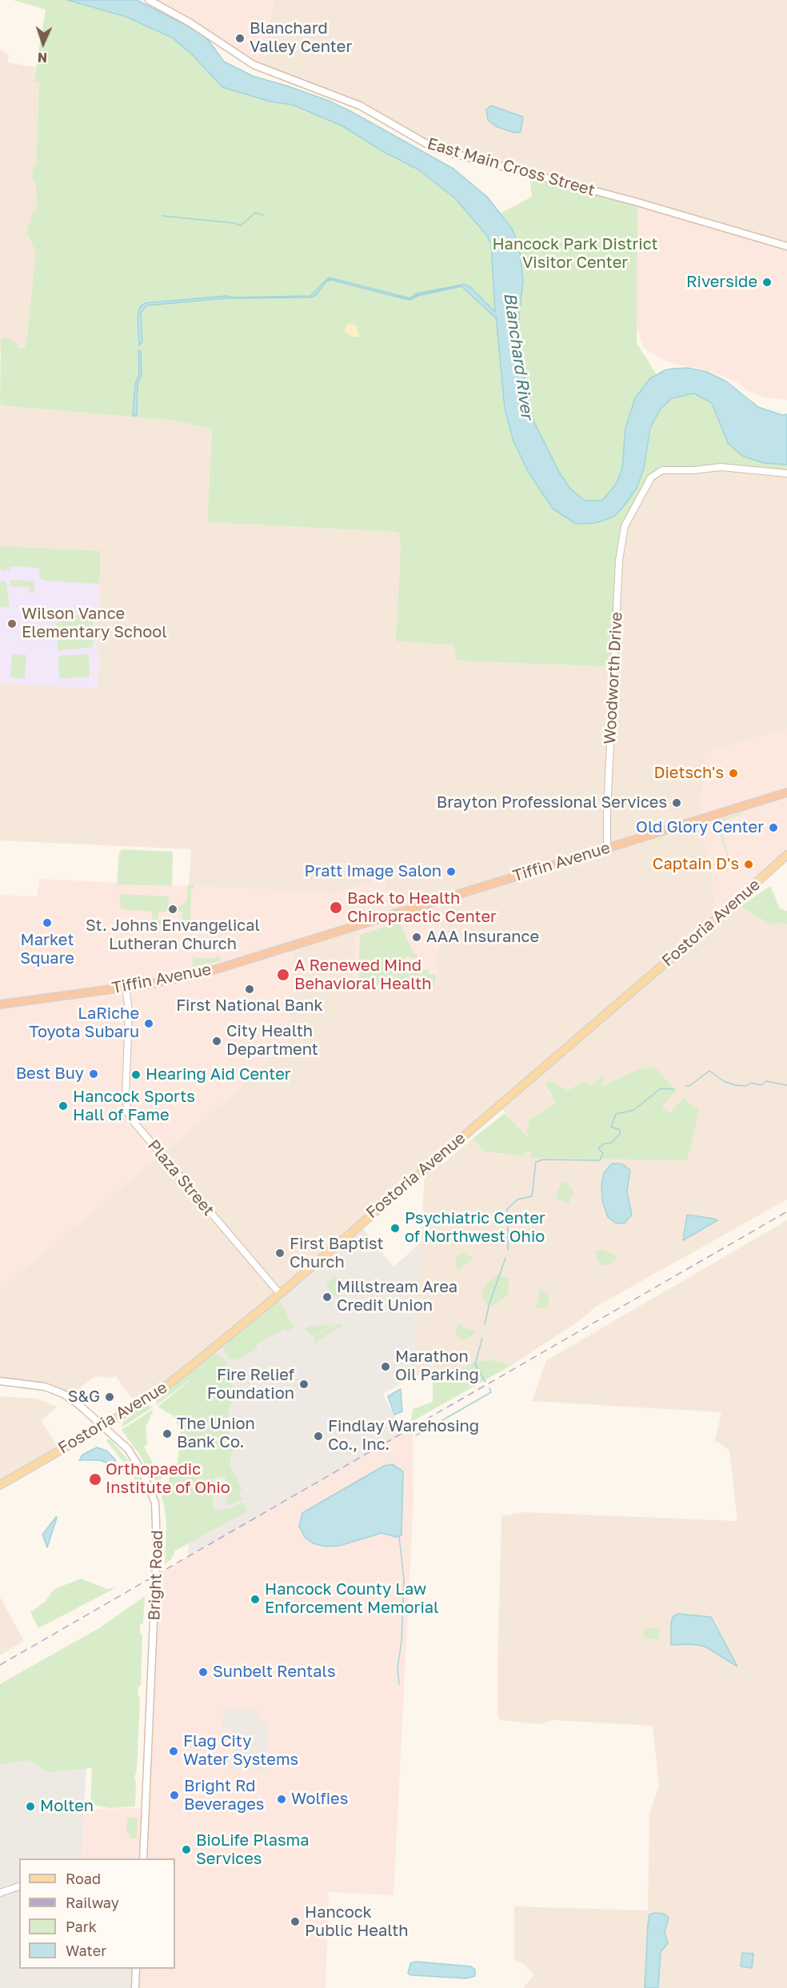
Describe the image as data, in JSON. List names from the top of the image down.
{
  "streets": {
    "highway": ["Tiffin Avenue"],
    "main road": ["East Main Cross Street", "Fostoria Avenue", "Bright Road"],
    "street": ["Woodworth Drive", "Plaza Street"]
  },
  "crossings": [
    ["Woodworth Drive", "Tiffin Avenue"],
    ["Tiffin Avenue", "Plaza Street"],
    ["Fostoria Avenue", "Plaza Street"],
    ["Fostoria Avenue", "Bright Road"]
  ],
  "water": ["Blanchard River"],
  "parks": ["Hancock Park District Visitor Center"],
  "places": [
    "Blanchard Valley Center",
    "Riverside",
    "Wilson Vance Elementary School",
    "Dietsch's",
    "Brayton Professional Services",
    "Old Glory Center",
    "Captain D's",
    "Pratt Image Salon",
    "Back to Health Chiropractic Center",
    "St. Johns Envangelical Lutheran Church",
    "Market Square",
    "AAA Insurance",
    "A Renewed Mind Behavioral Health",
    "First National Bank",
    "LaRiche Toyota Subaru",
    "City Health Department",
    "Best Buy",
    "Hearing Aid Center",
    "Hancock Sports Hall of Fame",
    "Psychiatric Center of Northwest Ohio",
    "First Baptist Church",
    "Millstream Area Credit Union",
    "Marathon Oil Parking",
    "Fire Relief Foundation",
    "S&G",
    "The Union Bank Co.",
    "Findlay Warehosing Co., Inc.",
    "Orthopaedic Institute of Ohio",
    "Hancock County Law Enforcement Memorial",
    "Sunbelt Rentals",
    "Flag City Water Systems",
    "Bright Rd Beverages",
    "Wolfies",
    "Molten",
    "BioLife Plasma Services",
    "Hancock Public Health"
  ],
  "legend": [
    "Road",
    "Railway",
    "Park",
    "Water"
  ],
  "north": "bottom"
}
